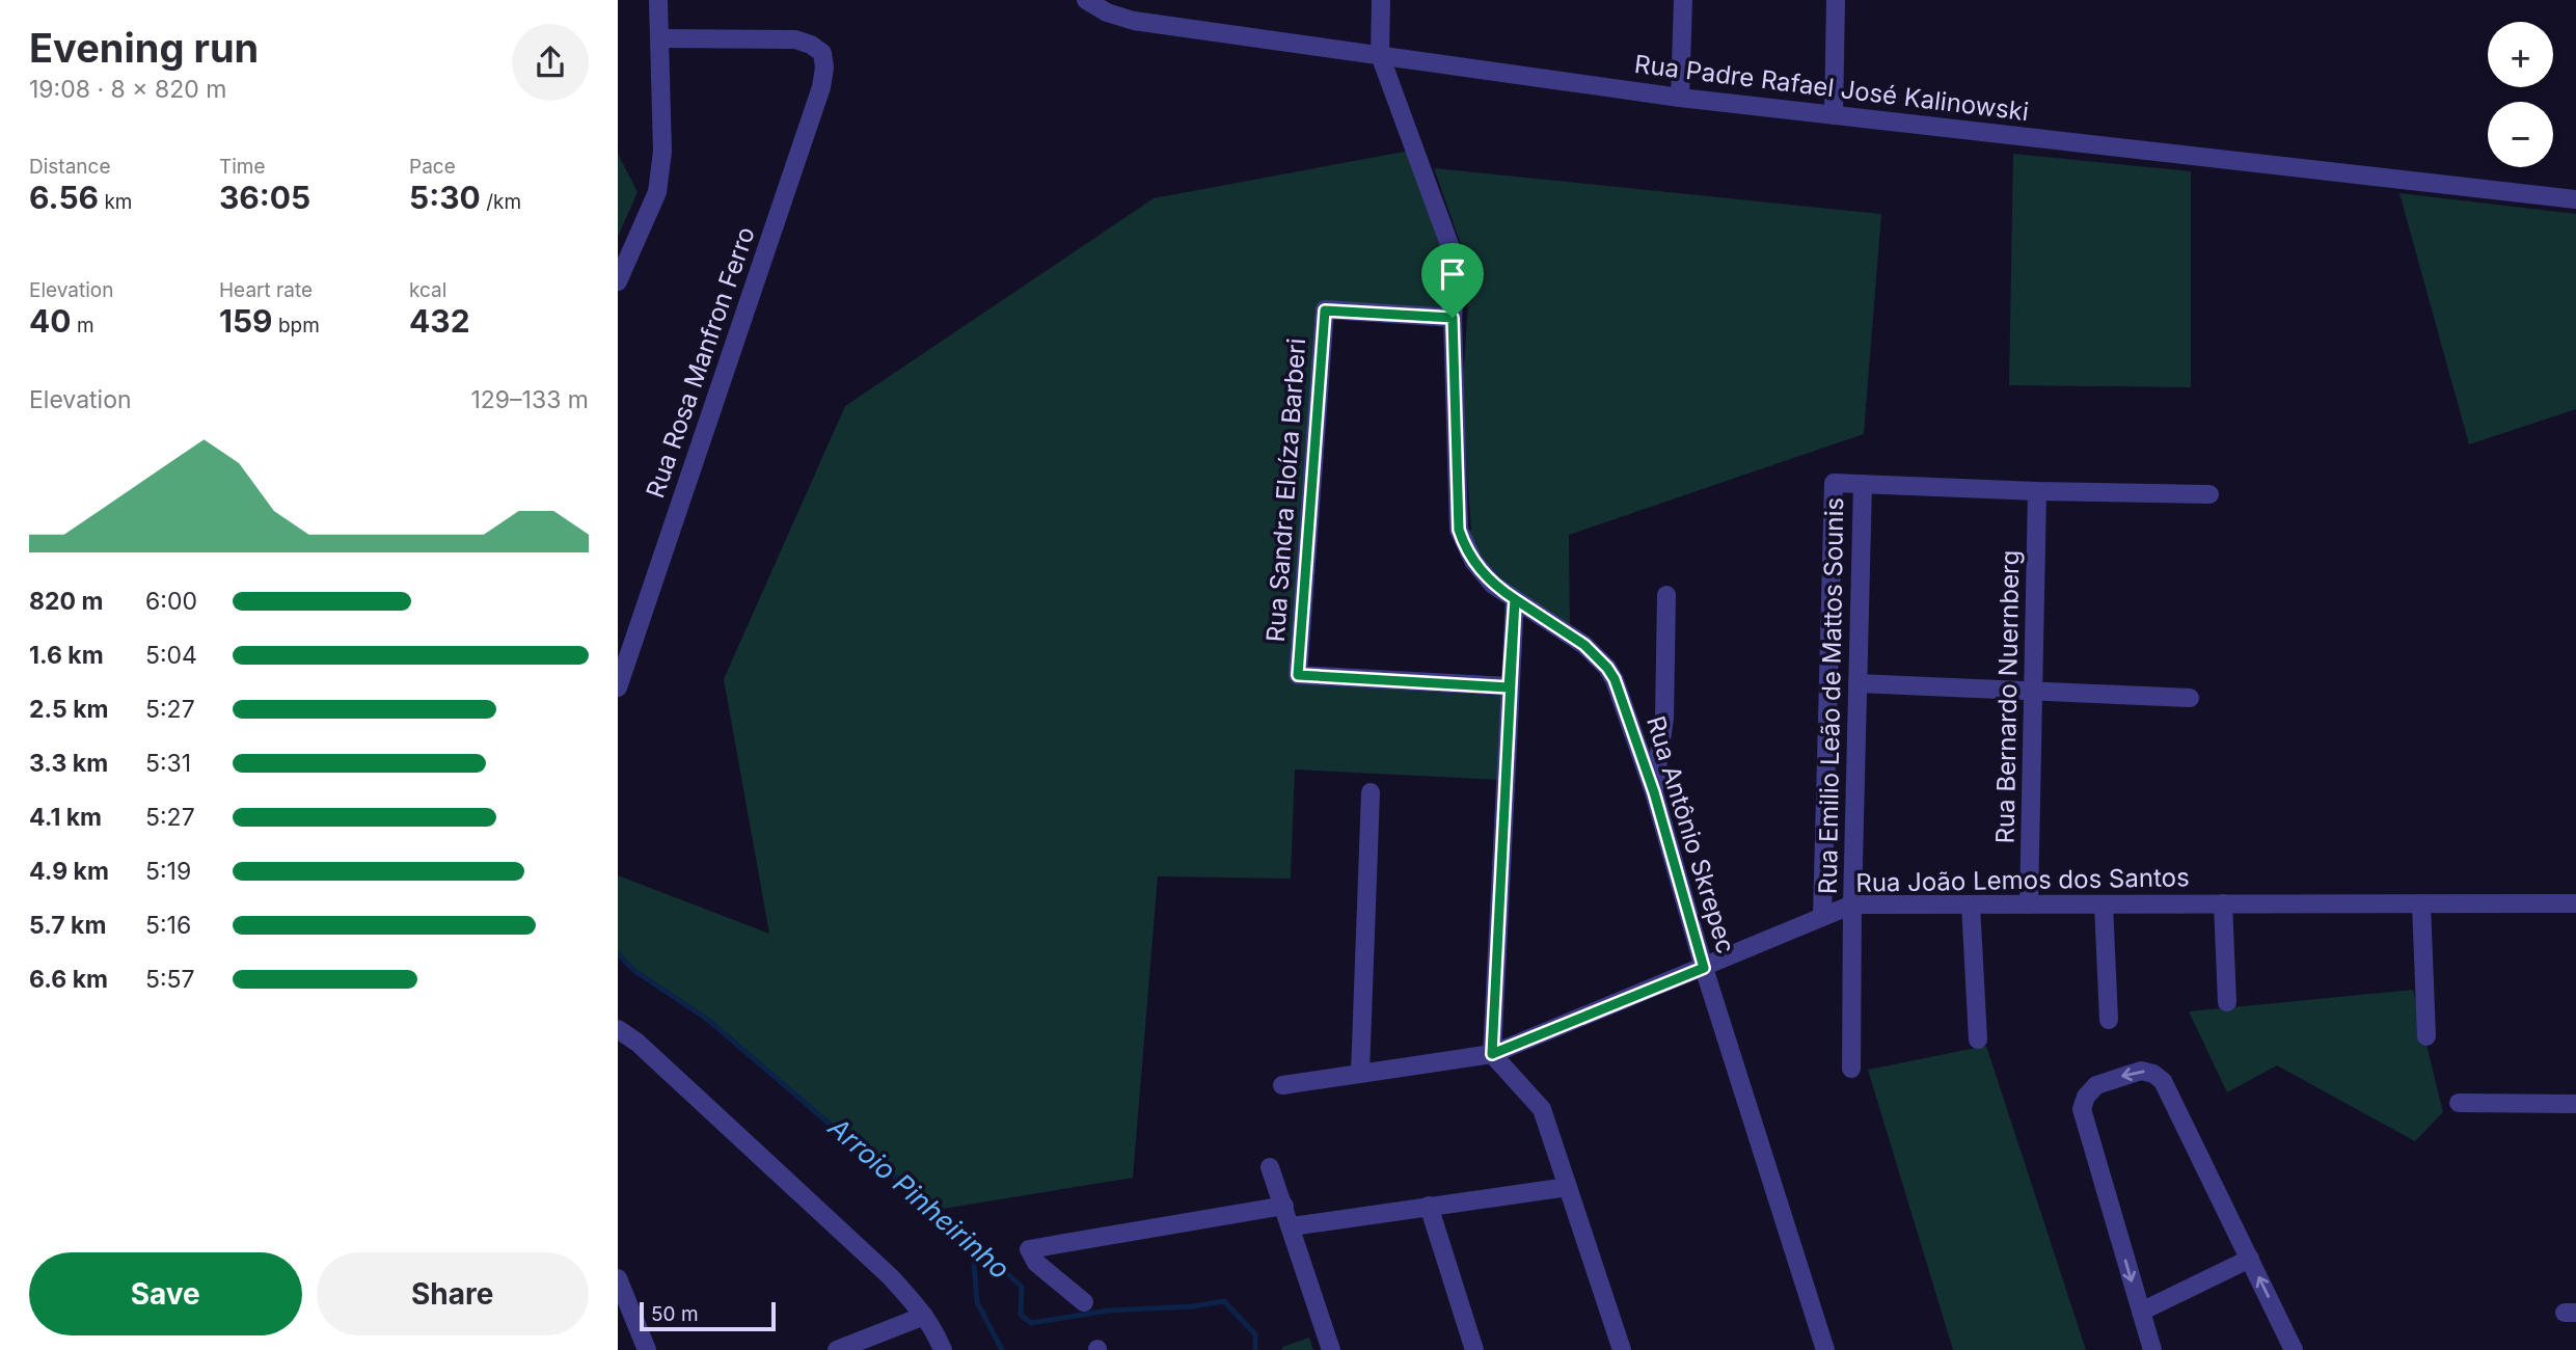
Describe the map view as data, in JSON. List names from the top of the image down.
{
  "streets": {
    "street": [
      "Rua Padre Rafael José Kalinowski",
      "Rua Rosa Manfron Ferro",
      "Rua Sandra Eloíza Barberi",
      "Rua Emilio Leão de Mattos Sounis",
      "Rua Bernardo Nuernberg",
      "Rua Antônio Skrepec",
      "Rua João Lemos dos Santos"
    ]
  },
  "crossings": [
    ["Rua Padre Rafael José Kalinowski", "Rua Antônio Skrepec"],
    ["Rua Sandra Eloíza Barberi", "Rua Antônio Skrepec"],
    ["Rua Emilio Leão de Mattos Sounis", "Rua João Lemos dos Santos"],
    ["Rua Bernardo Nuernberg", "Rua João Lemos dos Santos"],
    ["Rua Antônio Skrepec", "Rua João Lemos dos Santos"]
  ],
  "water": ["Arroio Pinheirinho"],
  "scale_bar": "50 m",
  "page": {
    "heading": ["Evening run", "19:08 · 8 × 820 m"],
    "map_buttons": ["+", "−"],
    "stats": [
      ["Distance", "6.56 km"],
      ["Time", "36:05"],
      ["Pace", "5:30 /km"],
      ["Elevation", "40 m"],
      ["Heart rate", "159 bpm"],
      ["kcal", "432"]
    ],
    "chart": ["Elevation", "129–133 m"],
    "list": [
      {
        "name": "820 m",
        "note": "6:00"
      },
      {
        "name": "1.6 km",
        "note": "5:04"
      },
      {
        "name": "2.5 km",
        "note": "5:27"
      },
      {
        "name": "3.3 km",
        "note": "5:31"
      },
      {
        "name": "4.1 km",
        "note": "5:27"
      },
      {
        "name": "4.9 km",
        "note": "5:19"
      },
      {
        "name": "5.7 km",
        "note": "5:16"
      },
      {
        "name": "6.6 km",
        "note": "5:57"
      }
    ],
    "buttons": ["Save", "Share"],
    "scale": "50 m"
  }
}
